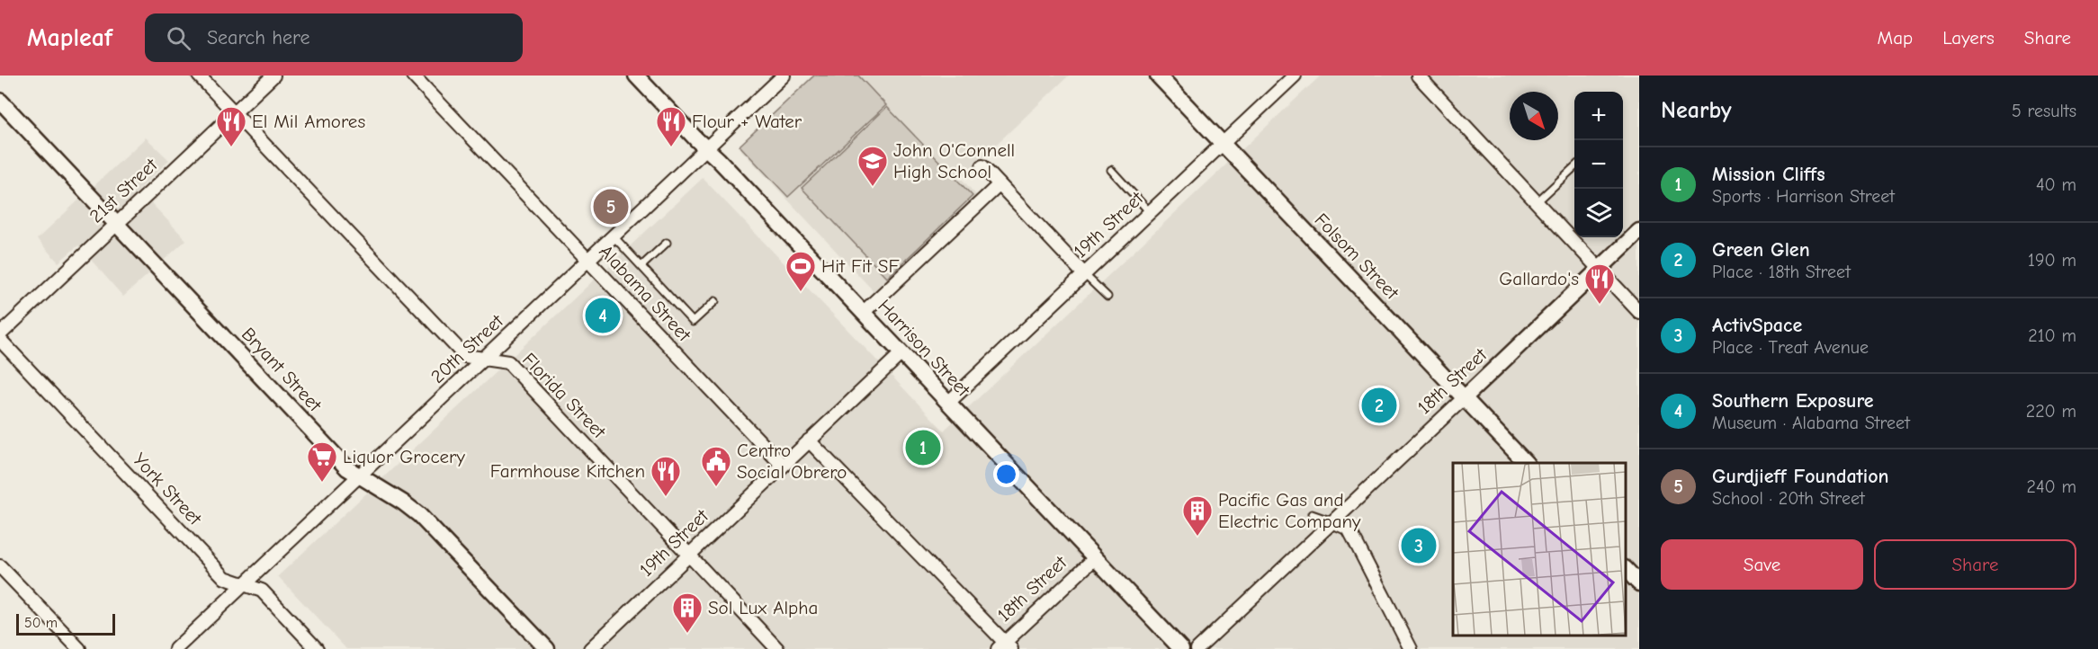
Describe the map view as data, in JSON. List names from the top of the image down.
{
  "streets": {
    "street": [
      "21st Street",
      "19th Street",
      "Folsom Street",
      "Alabama Street",
      "Harrison Street",
      "20th Street",
      "Bryant Street",
      "18th Street",
      "Florida Street",
      "York Street"
    ]
  },
  "crossings": [
    ["21st Street", "Bryant Street"],
    ["21st Street", "Florida Street"],
    ["19th Street", "Folsom Street"],
    ["19th Street", "Alabama Street"],
    ["19th Street", "Harrison Street"],
    ["19th Street", "Florida Street"],
    ["Folsom Street", "18th Street"],
    ["Alabama Street", "20th Street"],
    ["Harrison Street", "20th Street"],
    ["Harrison Street", "18th Street"],
    ["20th Street", "Bryant Street"],
    ["20th Street", "Florida Street"],
    ["20th Street", "York Street"]
  ],
  "places": {
    "restaurant": [
      "El Mil Amores",
      "Flour + Water",
      "Gallardo's",
      "Farmhouse Kitchen"
    ],
    "school or university": ["John O'Connell High School"],
    "sports": ["Hit Fit SF"],
    "supermarket": ["Liquor Grocery"],
    "public building": ["Centro Social Obrero"],
    "building": ["Pacific Gas and Electric Company", "Sol Lux Alpha"]
  },
  "scale_bar": "50 m",
  "north": "bottom right",
  "page": {
    "header": "Mapleaf",
    "search": "Search here",
    "nav": ["Map", "Layers", "Share"],
    "heading": ["Nearby", "5 results"],
    "map_buttons": ["+", "−"],
    "list": [
      {
        "mark": "1",
        "name": "Mission Cliffs",
        "note": "Sports · Harrison Street",
        "value": "40 m"
      },
      {
        "mark": "2",
        "name": "Green Glen",
        "note": "Place · 18th Street",
        "value": "190 m"
      },
      {
        "mark": "3",
        "name": "ActivSpace",
        "note": "Place · Treat Avenue",
        "value": "210 m"
      },
      {
        "mark": "4",
        "name": "Southern Exposure",
        "note": "Museum · Alabama Street",
        "value": "220 m"
      },
      {
        "mark": "5",
        "name": "Gurdjieff Foundation",
        "note": "School · 20th Street",
        "value": "240 m"
      }
    ],
    "pins": [
      "5",
      "4",
      "2",
      "1",
      "3"
    ],
    "buttons": ["Save", "Share"],
    "scale": "50 m"
  }
}
